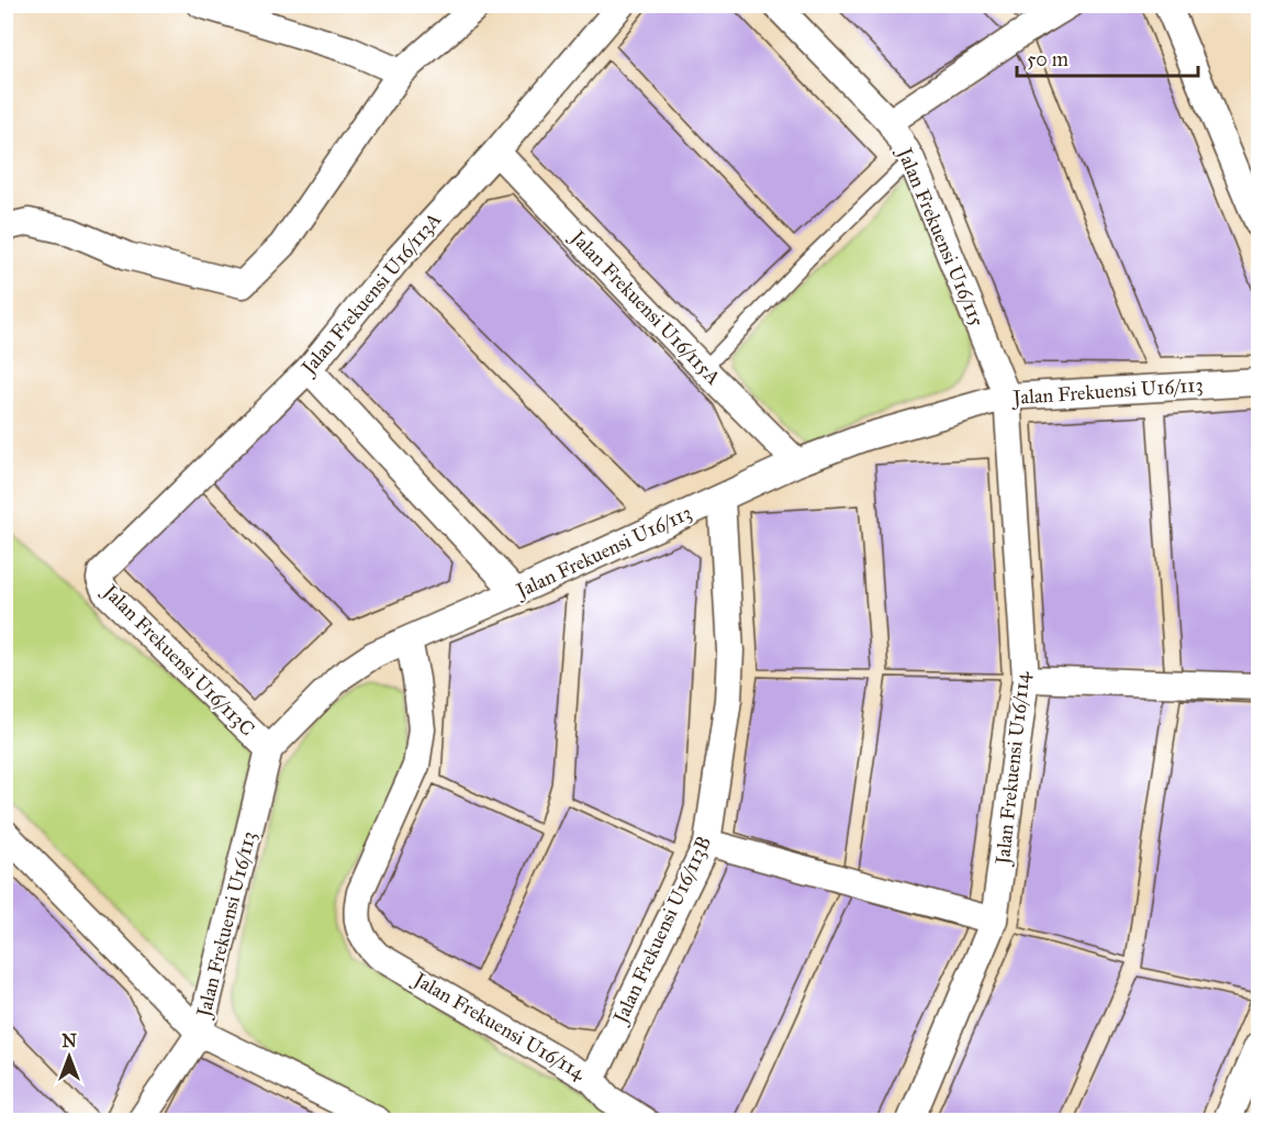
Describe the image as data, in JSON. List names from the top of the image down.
{
  "streets": {
    "street": [
      "Jalan Frekuensi U16/115",
      "Jalan Frekuensi U16/113A",
      "Jalan Frekuensi U16/115A",
      "Jalan Frekuensi U16/113",
      "Jalan Frekuensi U16/113C",
      "Jalan Frekuensi U16/114",
      "Jalan Frekuensi U16/113B"
    ]
  },
  "crossings": [
    ["Jalan Frekuensi U16/115", "Jalan Frekuensi U16/113"],
    ["Jalan Frekuensi U16/115", "Jalan Frekuensi U16/114"],
    ["Jalan Frekuensi U16/113A", "Jalan Frekuensi U16/115A"],
    ["Jalan Frekuensi U16/113A", "Jalan Frekuensi U16/113C"],
    ["Jalan Frekuensi U16/115A", "Jalan Frekuensi U16/113"],
    ["Jalan Frekuensi U16/113", "Jalan Frekuensi U16/113C"],
    ["Jalan Frekuensi U16/113", "Jalan Frekuensi U16/114"],
    ["Jalan Frekuensi U16/113", "Jalan Frekuensi U16/113B"],
    ["Jalan Frekuensi U16/114", "Jalan Frekuensi U16/113B"]
  ],
  "scale_bar": "50 m",
  "north": "top"
}
